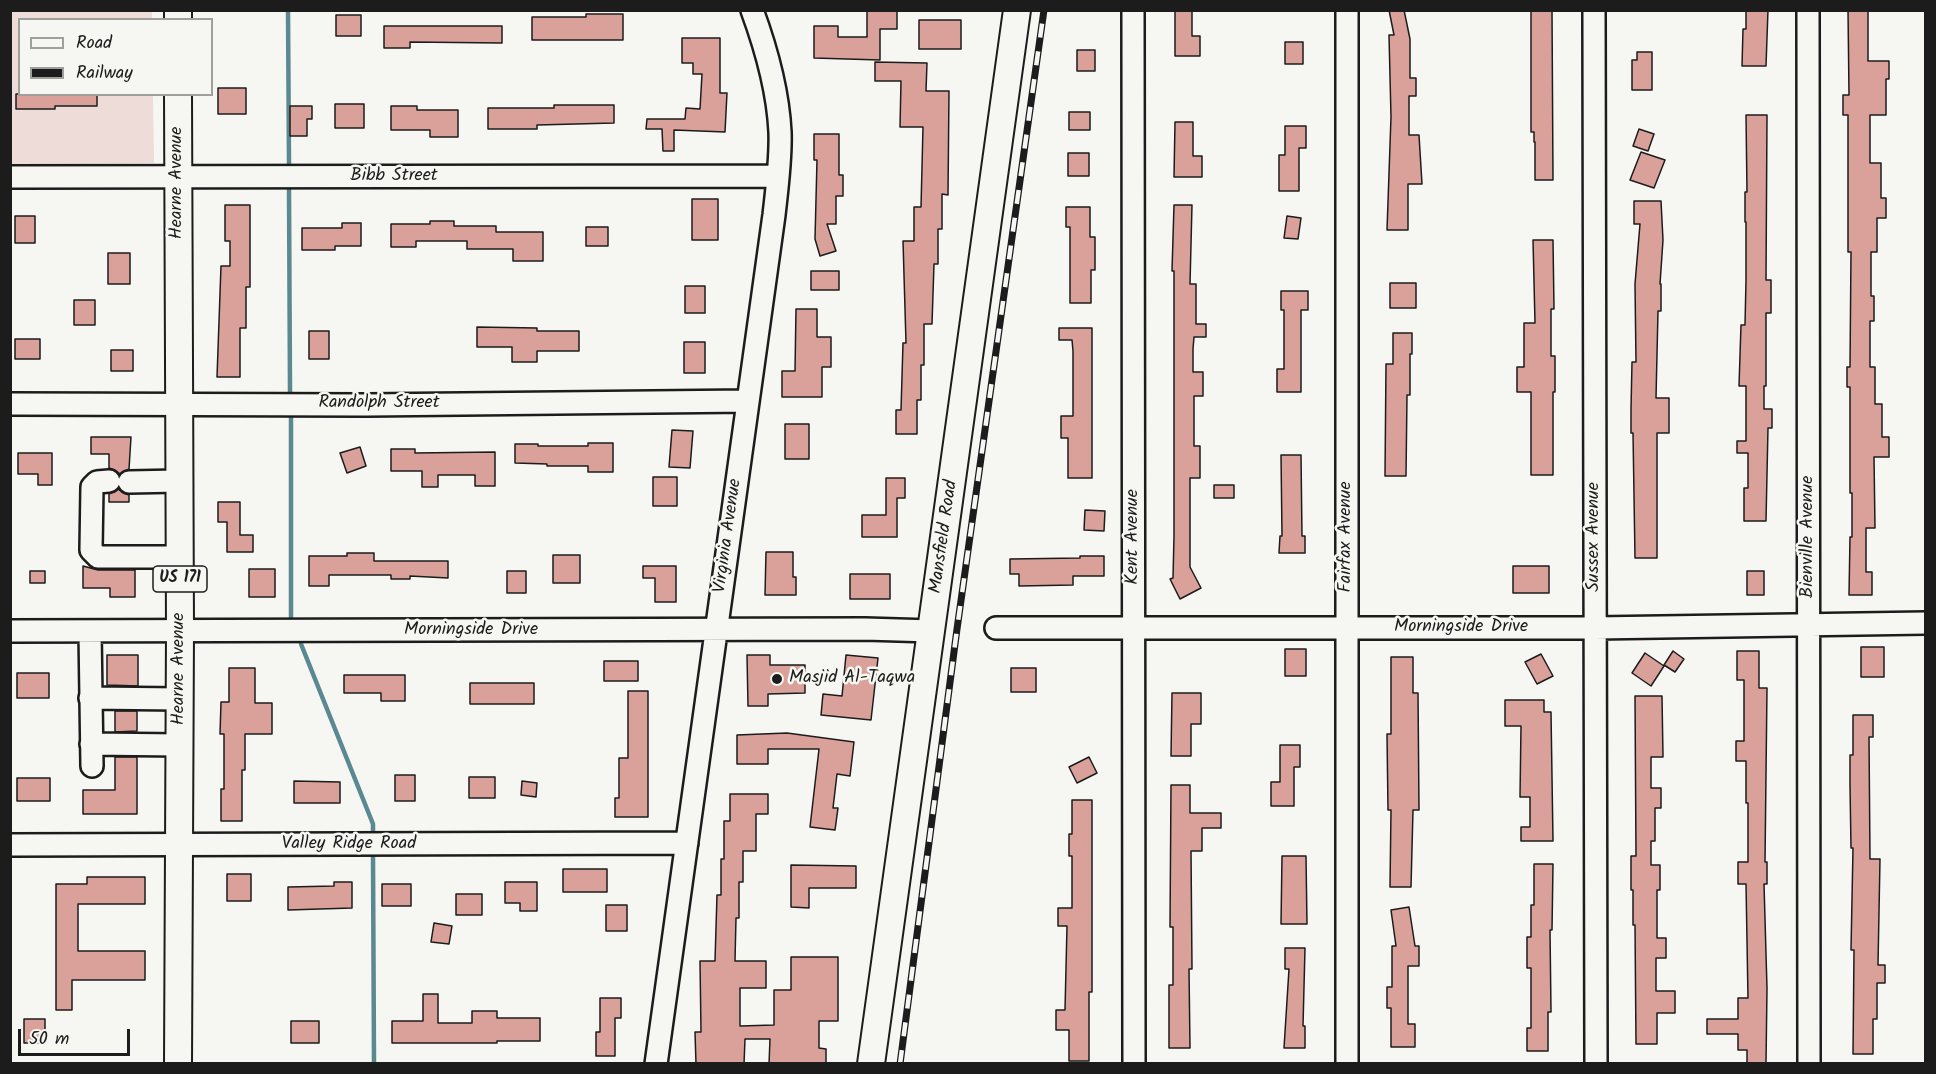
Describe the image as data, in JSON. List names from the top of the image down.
{
  "streets": {
    "main road": ["Hearne Avenue", "Mansfield Road", "US 171"],
    "street": [
      "Bibb Street",
      "Randolph Street",
      "Virginia Avenue",
      "Kent Avenue",
      "Fairfax Avenue",
      "Sussex Avenue",
      "Bienville Avenue",
      "Morningside Drive",
      "Valley Ridge Road"
    ]
  },
  "crossings": [
    ["Bibb Street", "Hearne Avenue"],
    ["Bibb Street", "Virginia Avenue"],
    ["Hearne Avenue", "Randolph Street"],
    ["Hearne Avenue", "Morningside Drive"],
    ["Hearne Avenue", "Valley Ridge Road"],
    ["Randolph Street", "Virginia Avenue"],
    ["Virginia Avenue", "Morningside Drive"],
    ["Virginia Avenue", "Valley Ridge Road"],
    ["Mansfield Road", "Morningside Drive"],
    ["Kent Avenue", "Morningside Drive"],
    ["Fairfax Avenue", "Morningside Drive"],
    ["Sussex Avenue", "Morningside Drive"],
    ["Bienville Avenue", "Morningside Drive"]
  ],
  "places": ["Masjid Al-Taqwa"],
  "legend": ["Road", "Railway"],
  "scale_bar": "50 m"
}
